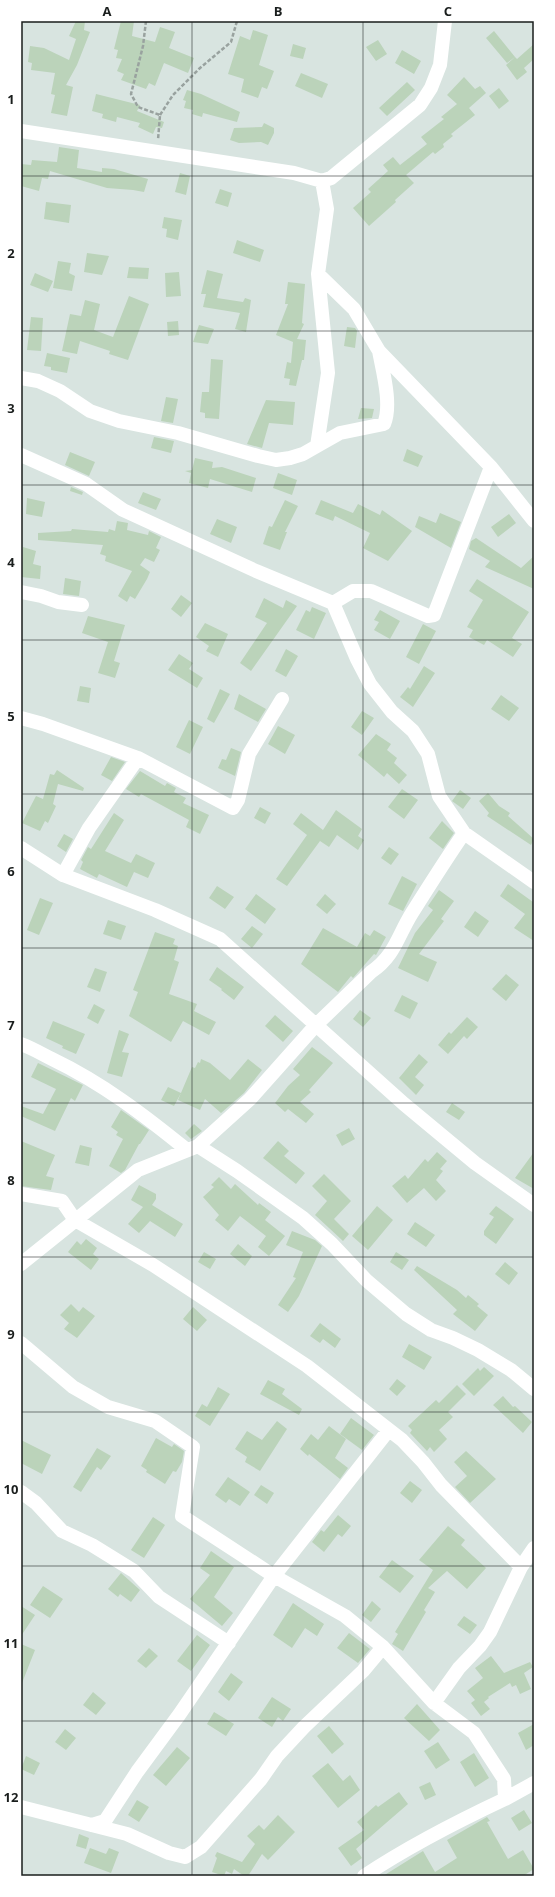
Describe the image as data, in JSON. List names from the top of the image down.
{
  "grid": {
    "columns": ["A", "B", "C"],
    "rows": [
      "1",
      "2",
      "3",
      "4",
      "5",
      "6",
      "7",
      "8",
      "9",
      "10",
      "11",
      "12"
    ]
  }
}
